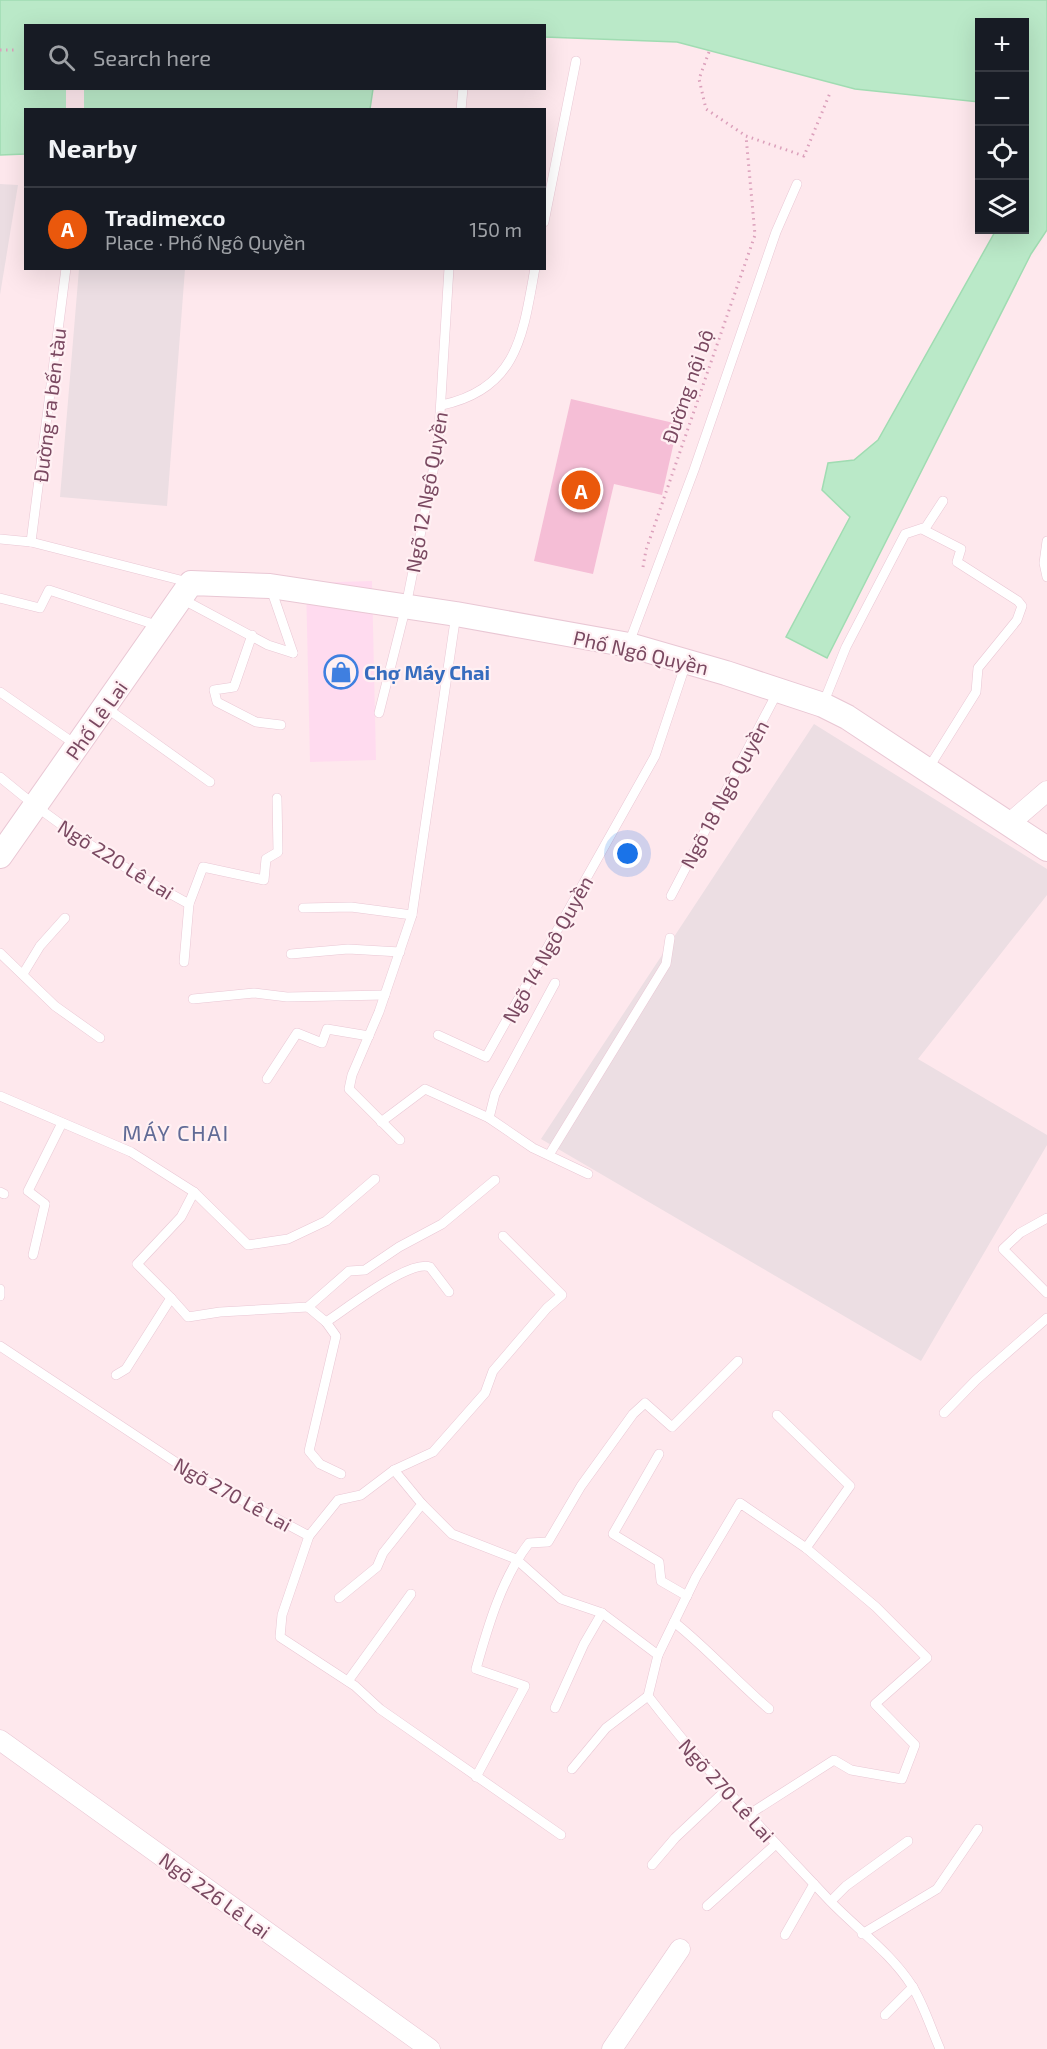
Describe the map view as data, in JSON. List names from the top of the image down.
{
  "streets": {
    "street": ["Phố Ngô Quyền", "Phố Lê Lai", "Ngõ 226 Lê Lai"],
    "lane": [
      "Đường ra bến tàu",
      "Ngõ 12 Ngô Quyền",
      "Ngõ 18 Ngô Quyền",
      "Ngõ 220 Lê Lai",
      "Ngõ 14 Ngô Quyền",
      "Ngõ 270 Lê Lai"
    ],
    "path": ["Đường nội bộ"]
  },
  "crossings": [
    ["Ngõ 12 Ngô Quyền", "Phố Ngô Quyền"],
    ["Phố Ngô Quyền", "Phố Lê Lai"],
    ["Phố Ngô Quyền", "Ngõ 18 Ngô Quyền"],
    ["Phố Ngô Quyền", "Ngõ 14 Ngô Quyền"],
    ["Phố Lê Lai", "Ngõ 220 Lê Lai"]
  ],
  "districts": ["MÁY CHAI"],
  "places": {
    "shop": ["Chợ Máy Chai"]
  },
  "page": {
    "map_buttons": ["+", "−"],
    "search": "Search here",
    "heading": "Nearby",
    "list": [
      {
        "mark": "A",
        "name": "Tradimexco",
        "note": "Place · Phố Ngô Quyền",
        "value": "150 m"
      }
    ],
    "pins": "A"
  }
}
